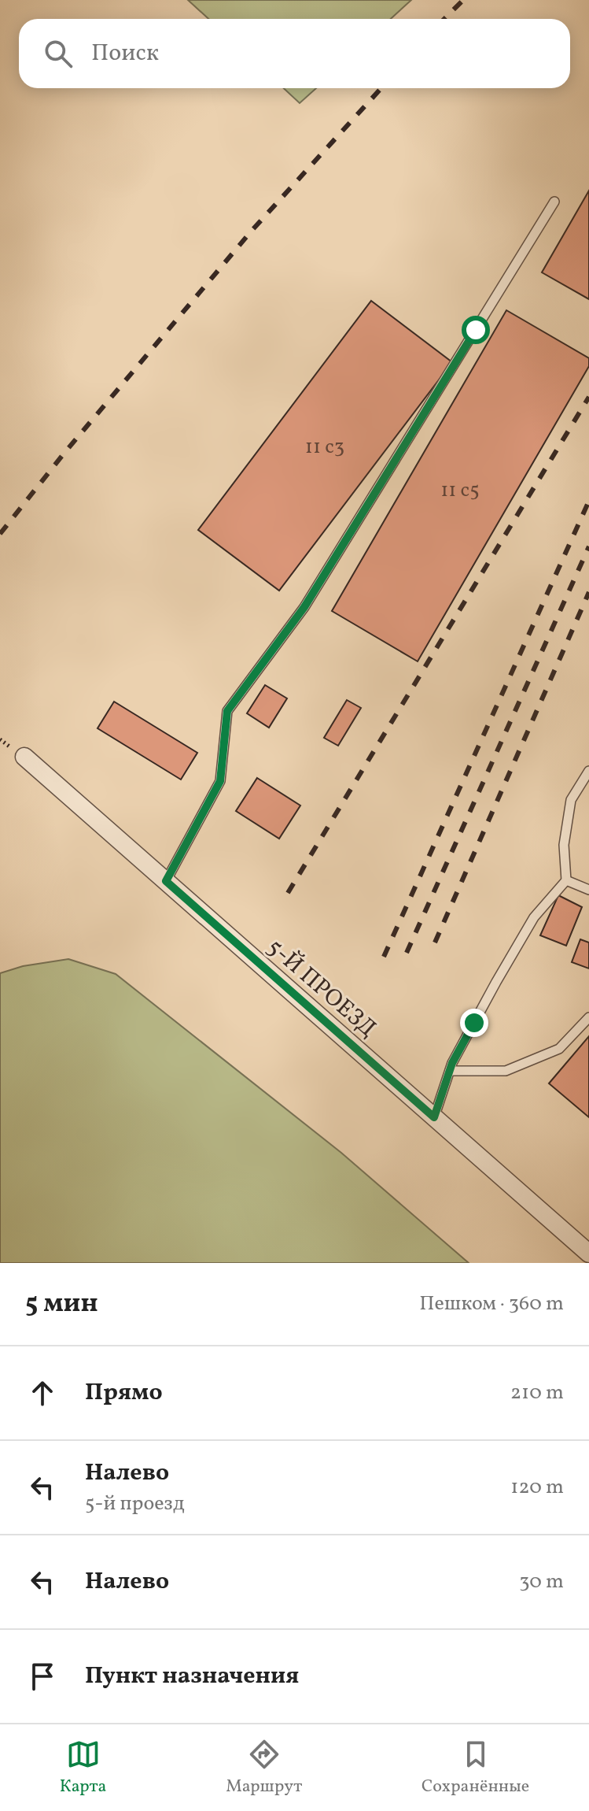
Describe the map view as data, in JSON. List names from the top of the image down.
{
  "streets": {
    "street": ["5-Й ПРОЕЗД"]
  },
  "house_numbers": ["11 с3", "11 с5"],
  "page": {
    "search": "Поиск",
    "heading": ["5 мин", "Пешком · 360 m"],
    "list": [
      ["Прямо", "210 m"],
      ["Налево", "5-й проезд", "120 m"],
      ["Налево", "30 m"],
      "Пункт назначения"
    ],
    "nav": ["Карта", "Маршрут", "Сохранённые"]
  }
}
